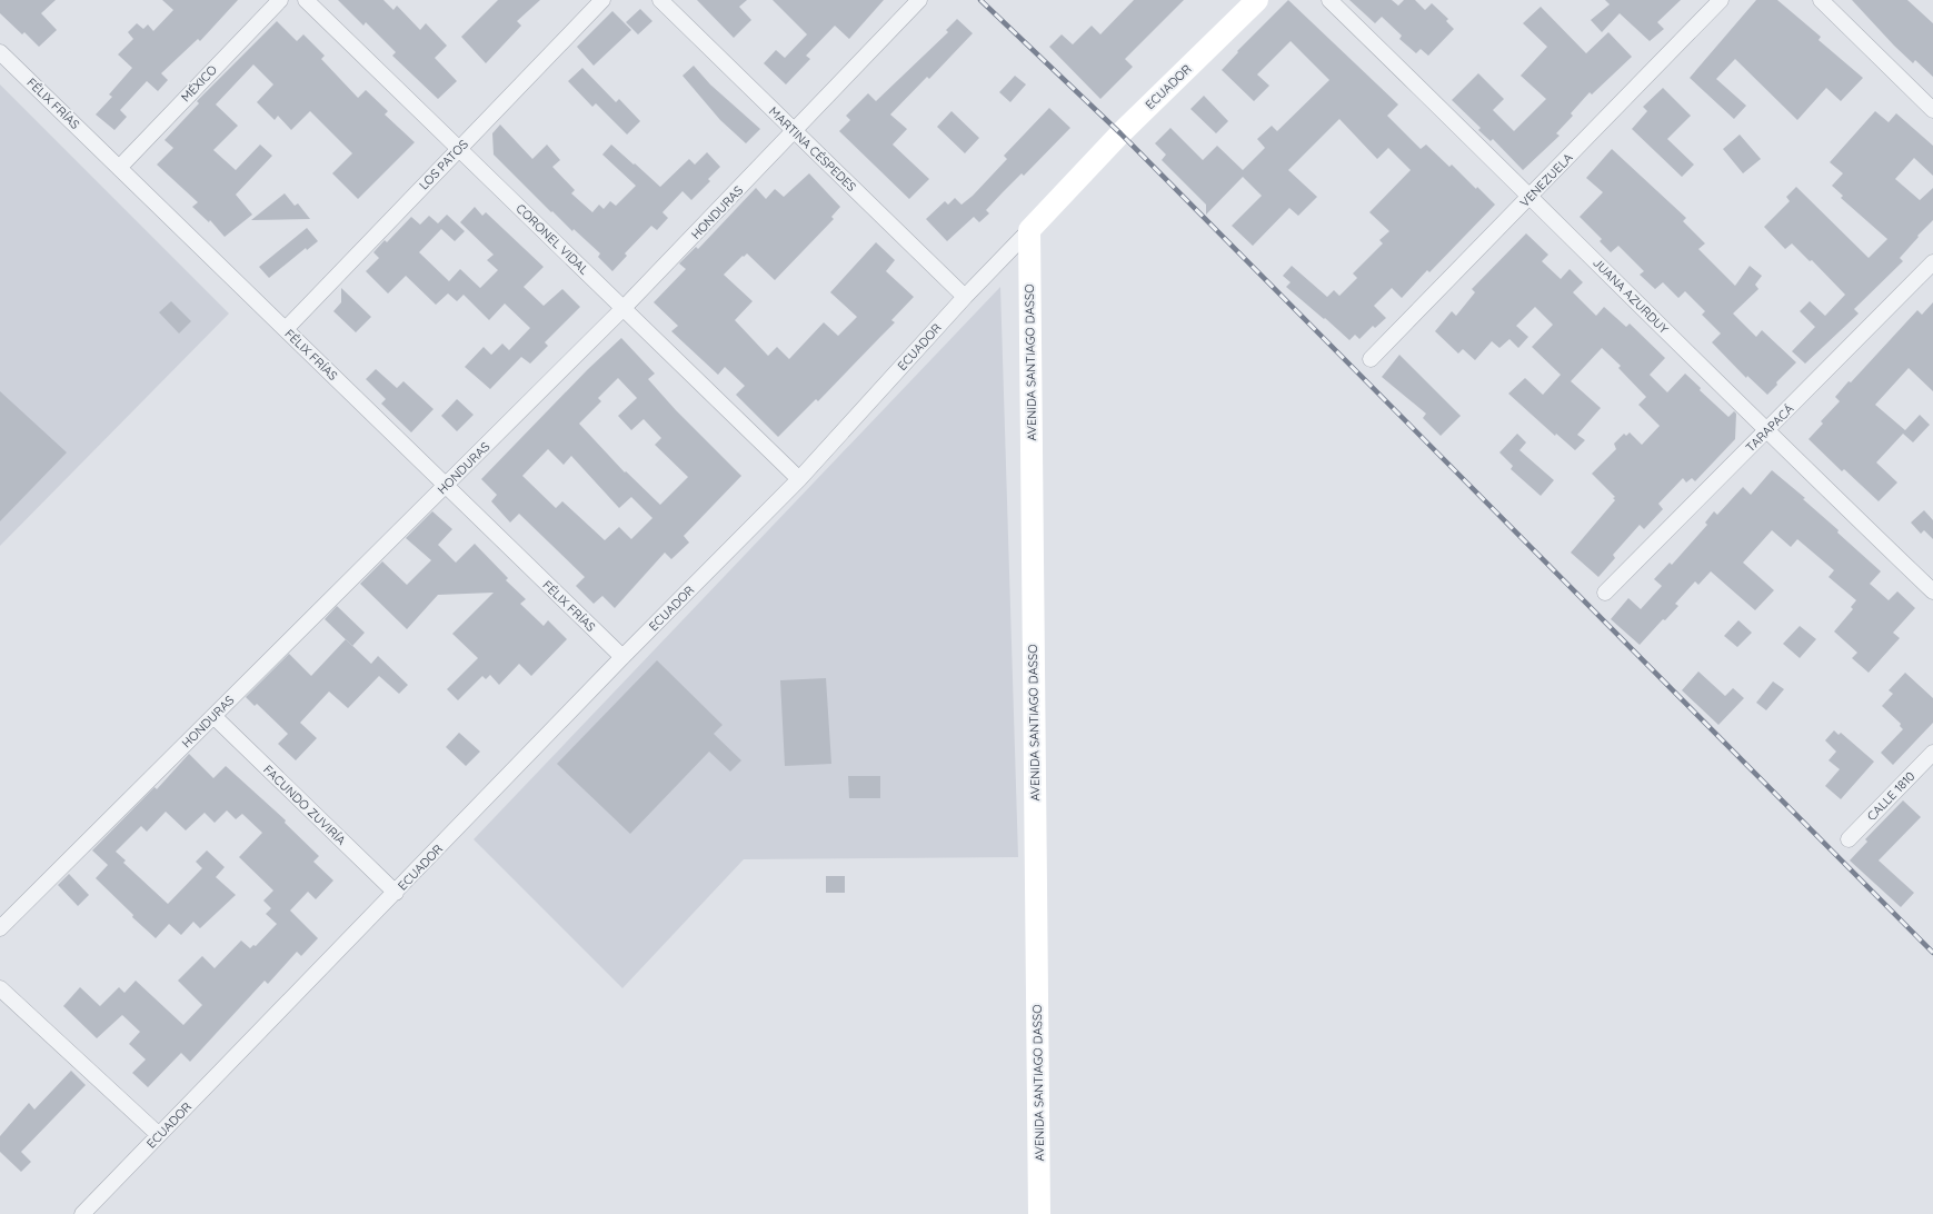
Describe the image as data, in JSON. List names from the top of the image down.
{
  "streets": {
    "main road": ["ECUADOR", "AVENIDA SANTIAGO DASSO"],
    "street": [
      "MÉXICO",
      "FÉLIX FRÍAS",
      "MARTINA CÉSPEDES",
      "LOS PATOS",
      "VENEZUELA",
      "HONDURAS",
      "CORONEL VIDAL",
      "JUANA AZURDUY",
      "TARAPACÁ",
      "CALLE 1810",
      "FACUNDO ZUVIRÍA"
    ]
  },
  "crossings": [
    ["MÉXICO", "FÉLIX FRÍAS"],
    ["ECUADOR", "FÉLIX FRÍAS"],
    ["ECUADOR", "MARTINA CÉSPEDES"],
    ["ECUADOR", "CORONEL VIDAL"],
    ["ECUADOR", "AVENIDA SANTIAGO DASSO"],
    ["ECUADOR", "FACUNDO ZUVIRÍA"],
    ["FÉLIX FRÍAS", "LOS PATOS"],
    ["FÉLIX FRÍAS", "HONDURAS"],
    ["MARTINA CÉSPEDES", "HONDURAS"],
    ["LOS PATOS", "CORONEL VIDAL"],
    ["VENEZUELA", "JUANA AZURDUY"],
    ["HONDURAS", "CORONEL VIDAL"],
    ["HONDURAS", "FACUNDO ZUVIRÍA"],
    ["JUANA AZURDUY", "TARAPACÁ"]
  ]
}
